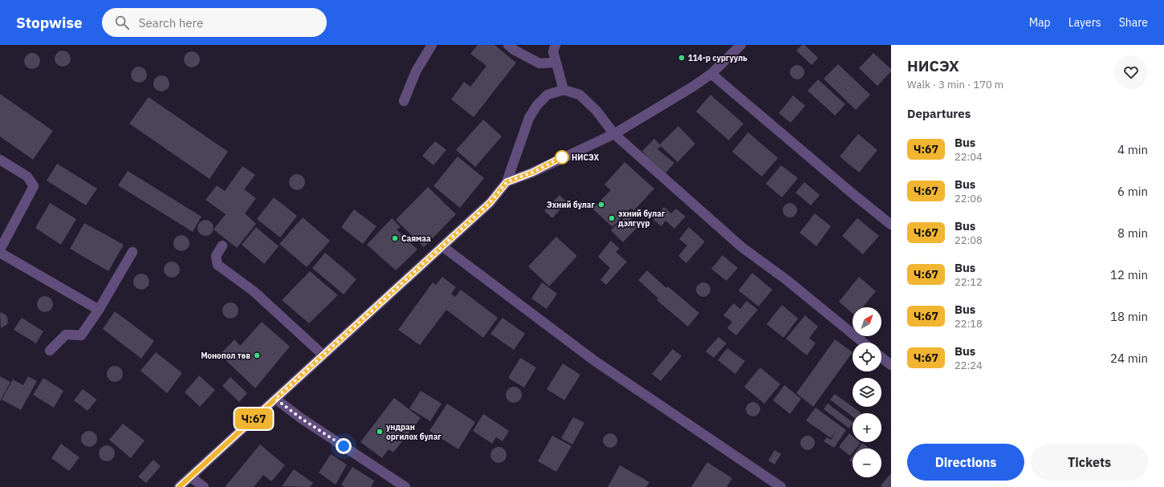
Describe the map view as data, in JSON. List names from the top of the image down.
{
  "places": [
    "114-р сургууль",
    "НИСЭХ",
    "Эхний булаг",
    "эхний булаг дэлгүүр",
    "Саямаа",
    "Монопол төв",
    "ундран оргилох булаг"
  ],
  "lines": ["bus line Ч:67"],
  "north": "top right",
  "page": {
    "header": "Stopwise",
    "search": "Search here",
    "nav": ["Map", "Layers", "Share"],
    "on_map": "Ч:67",
    "heading": [
      ["НИСЭХ", "Walk · 3 min · 170 m"],
      "Departures"
    ],
    "list": [
      {
        "mark": "Ч:67",
        "name": "Bus",
        "note": "22:04",
        "value": "4 min"
      },
      {
        "mark": "Ч:67",
        "name": "Bus",
        "note": "22:06",
        "value": "6 min"
      },
      {
        "mark": "Ч:67",
        "name": "Bus",
        "note": "22:08",
        "value": "8 min"
      },
      {
        "mark": "Ч:67",
        "name": "Bus",
        "note": "22:12",
        "value": "12 min"
      },
      {
        "mark": "Ч:67",
        "name": "Bus",
        "note": "22:18",
        "value": "18 min"
      },
      {
        "mark": "Ч:67",
        "name": "Bus",
        "note": "22:24",
        "value": "24 min"
      }
    ],
    "map_buttons": ["+", "−"],
    "buttons": ["Directions", "Tickets"]
  }
}
